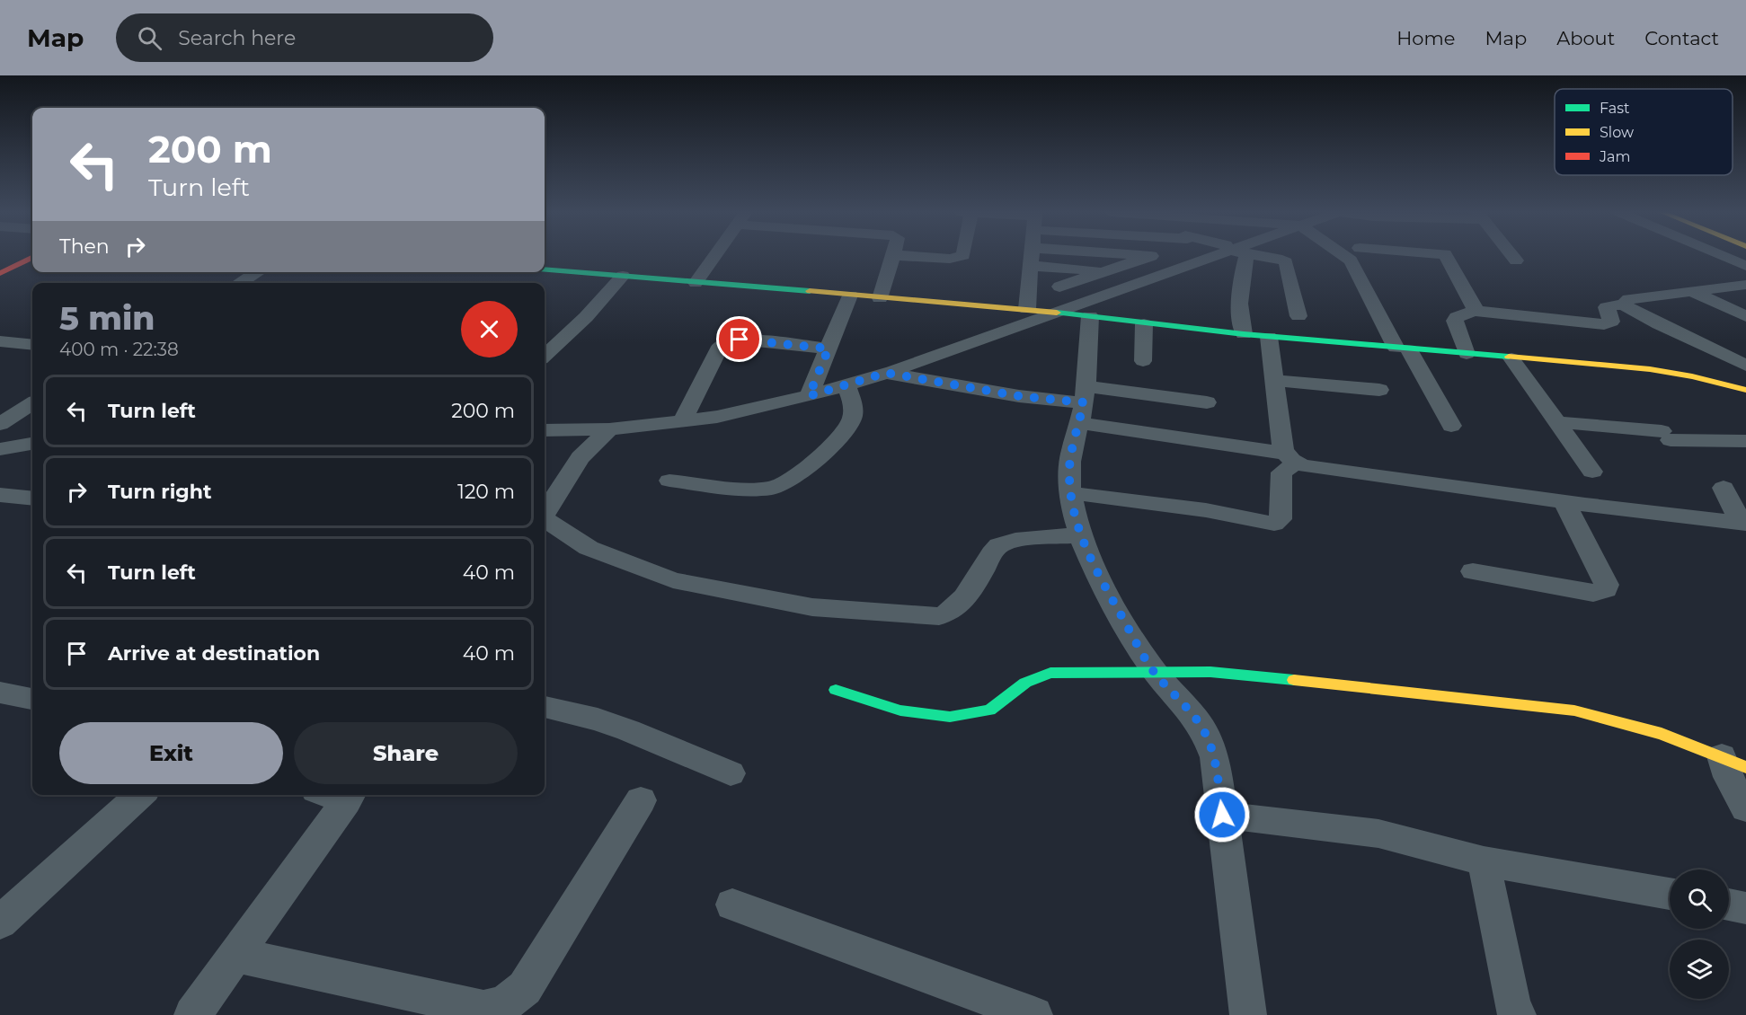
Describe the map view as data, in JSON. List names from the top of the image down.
{
  "legend": ["Fast", "Slow", "Jam"],
  "page": {
    "header": "Map",
    "search": "Search here",
    "nav": [
      "Home",
      "Map",
      "About",
      "Contact"
    ],
    "turn": ["200 m", "Turn left"],
    "then": "Then",
    "heading": ["5 min", "400 m · 22:38"],
    "list": [
      {
        "name": "Turn left",
        "value": "200 m"
      },
      {
        "name": "Turn right",
        "value": "120 m"
      },
      {
        "name": "Turn left",
        "value": "40 m"
      },
      {
        "name": "Arrive at destination",
        "value": "40 m"
      }
    ],
    "buttons": ["Exit", "Share"]
  }
}
